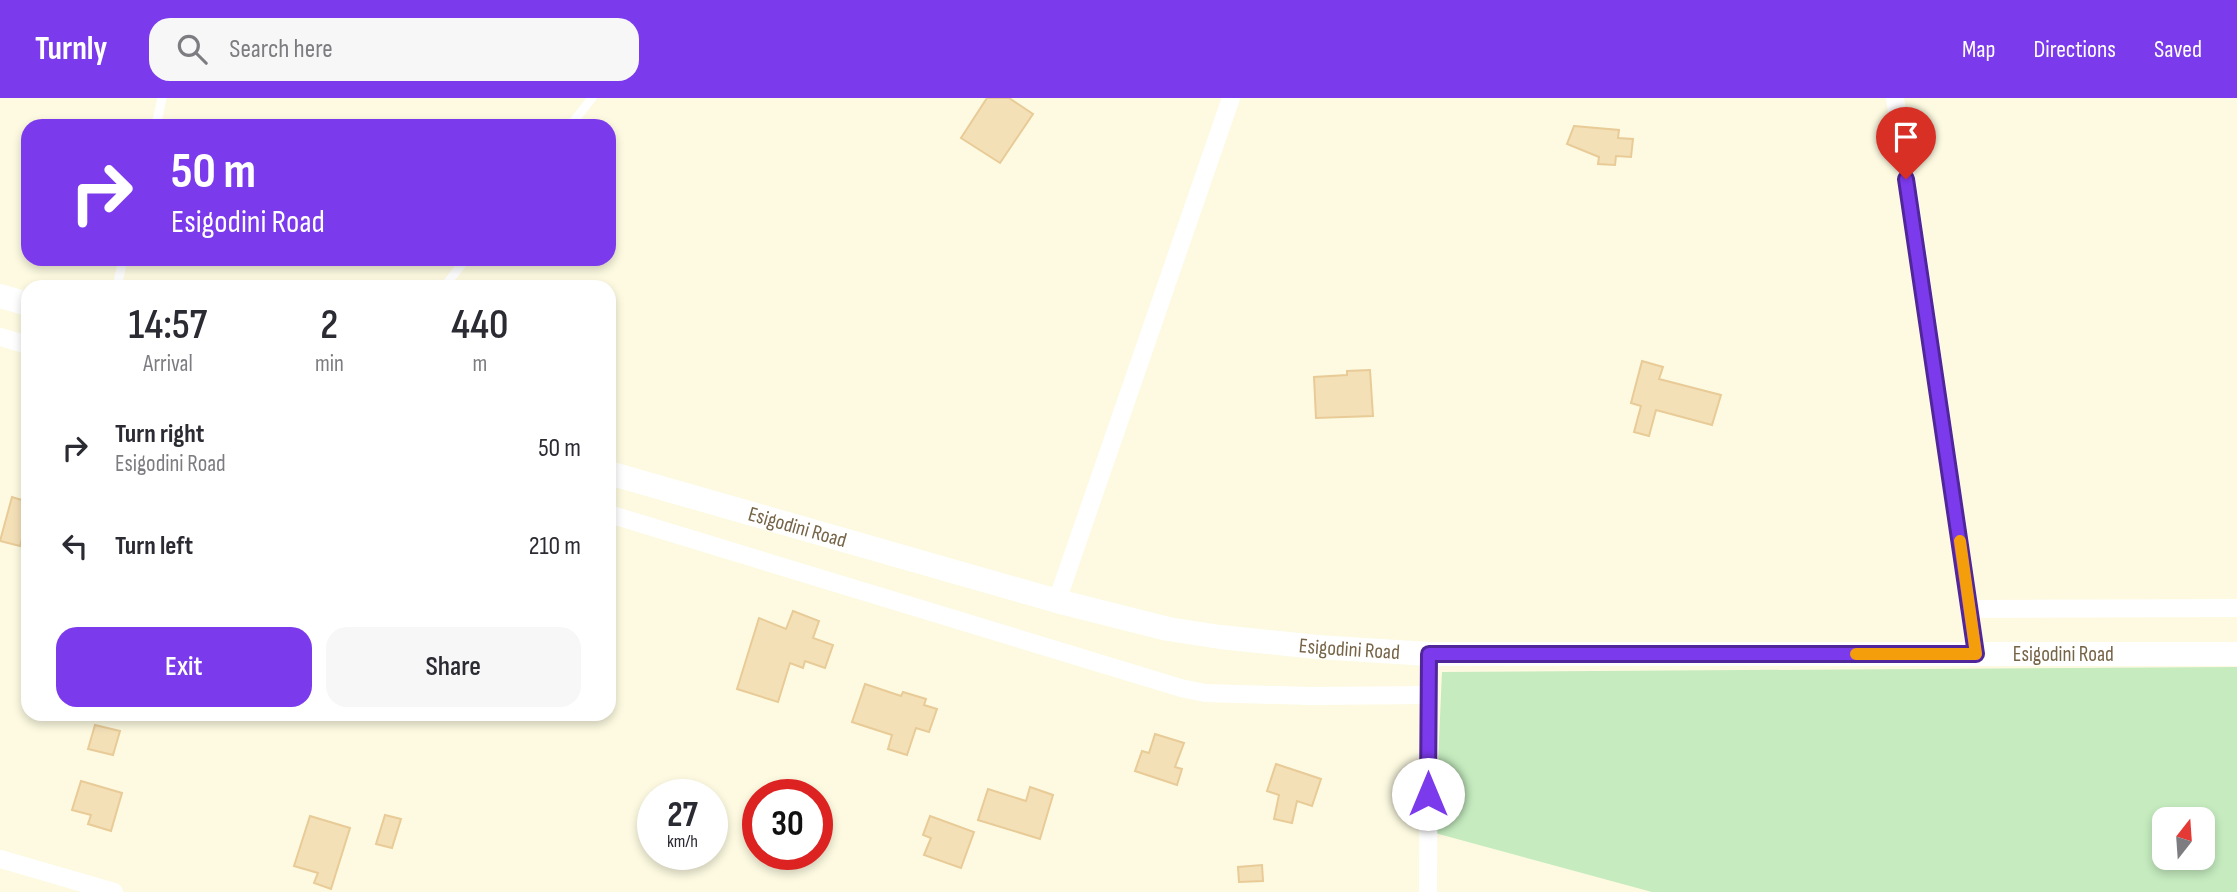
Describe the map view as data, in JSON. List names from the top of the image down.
{
  "streets": {
    "main road": ["Esigodini Road"]
  },
  "north": "top",
  "page": {
    "header": "Turnly",
    "search": "Search here",
    "nav": ["Map", "Directions", "Saved"],
    "turn": ["50 m", "Esigodini Road"],
    "eta": [
      "14:57",
      "Arrival",
      "2",
      "min",
      "440",
      "m"
    ],
    "list": [
      {
        "name": "Turn right",
        "note": "Esigodini Road",
        "value": "50 m"
      },
      {
        "name": "Turn left",
        "value": "210 m"
      }
    ],
    "buttons": ["Exit", "Share"],
    "speed": "27 km/h",
    "limit": "30"
  }
}
